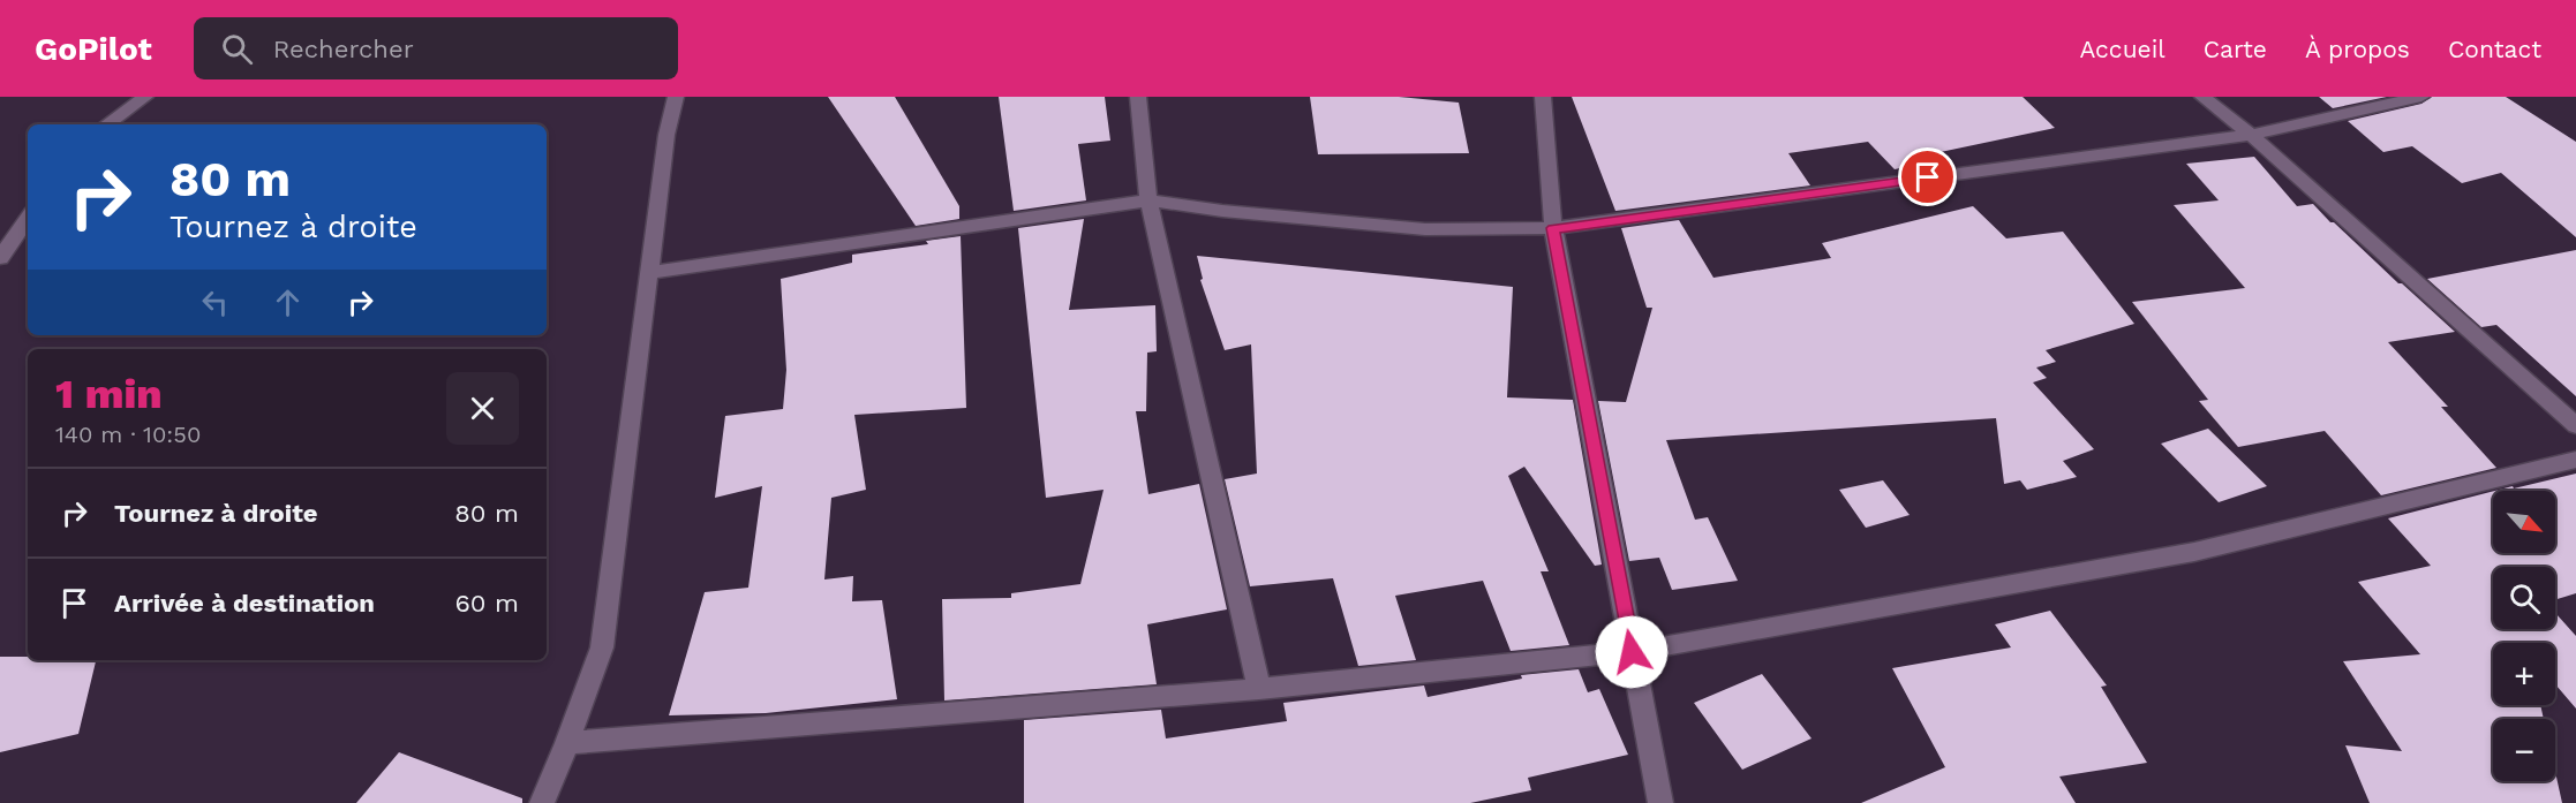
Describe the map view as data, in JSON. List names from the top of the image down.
{
  "north": "bottom right",
  "page": {
    "header": "GoPilot",
    "search": "Rechercher",
    "nav": [
      "Accueil",
      "Carte",
      "À propos",
      "Contact"
    ],
    "turn": ["80 m", "Tournez à droite"],
    "heading": ["1 min", "140 m · 10:50"],
    "list": [
      {
        "name": "Tournez à droite",
        "value": "80 m"
      },
      {
        "name": "Arrivée à destination",
        "value": "60 m"
      }
    ],
    "map_buttons": ["+", "−"]
  }
}
